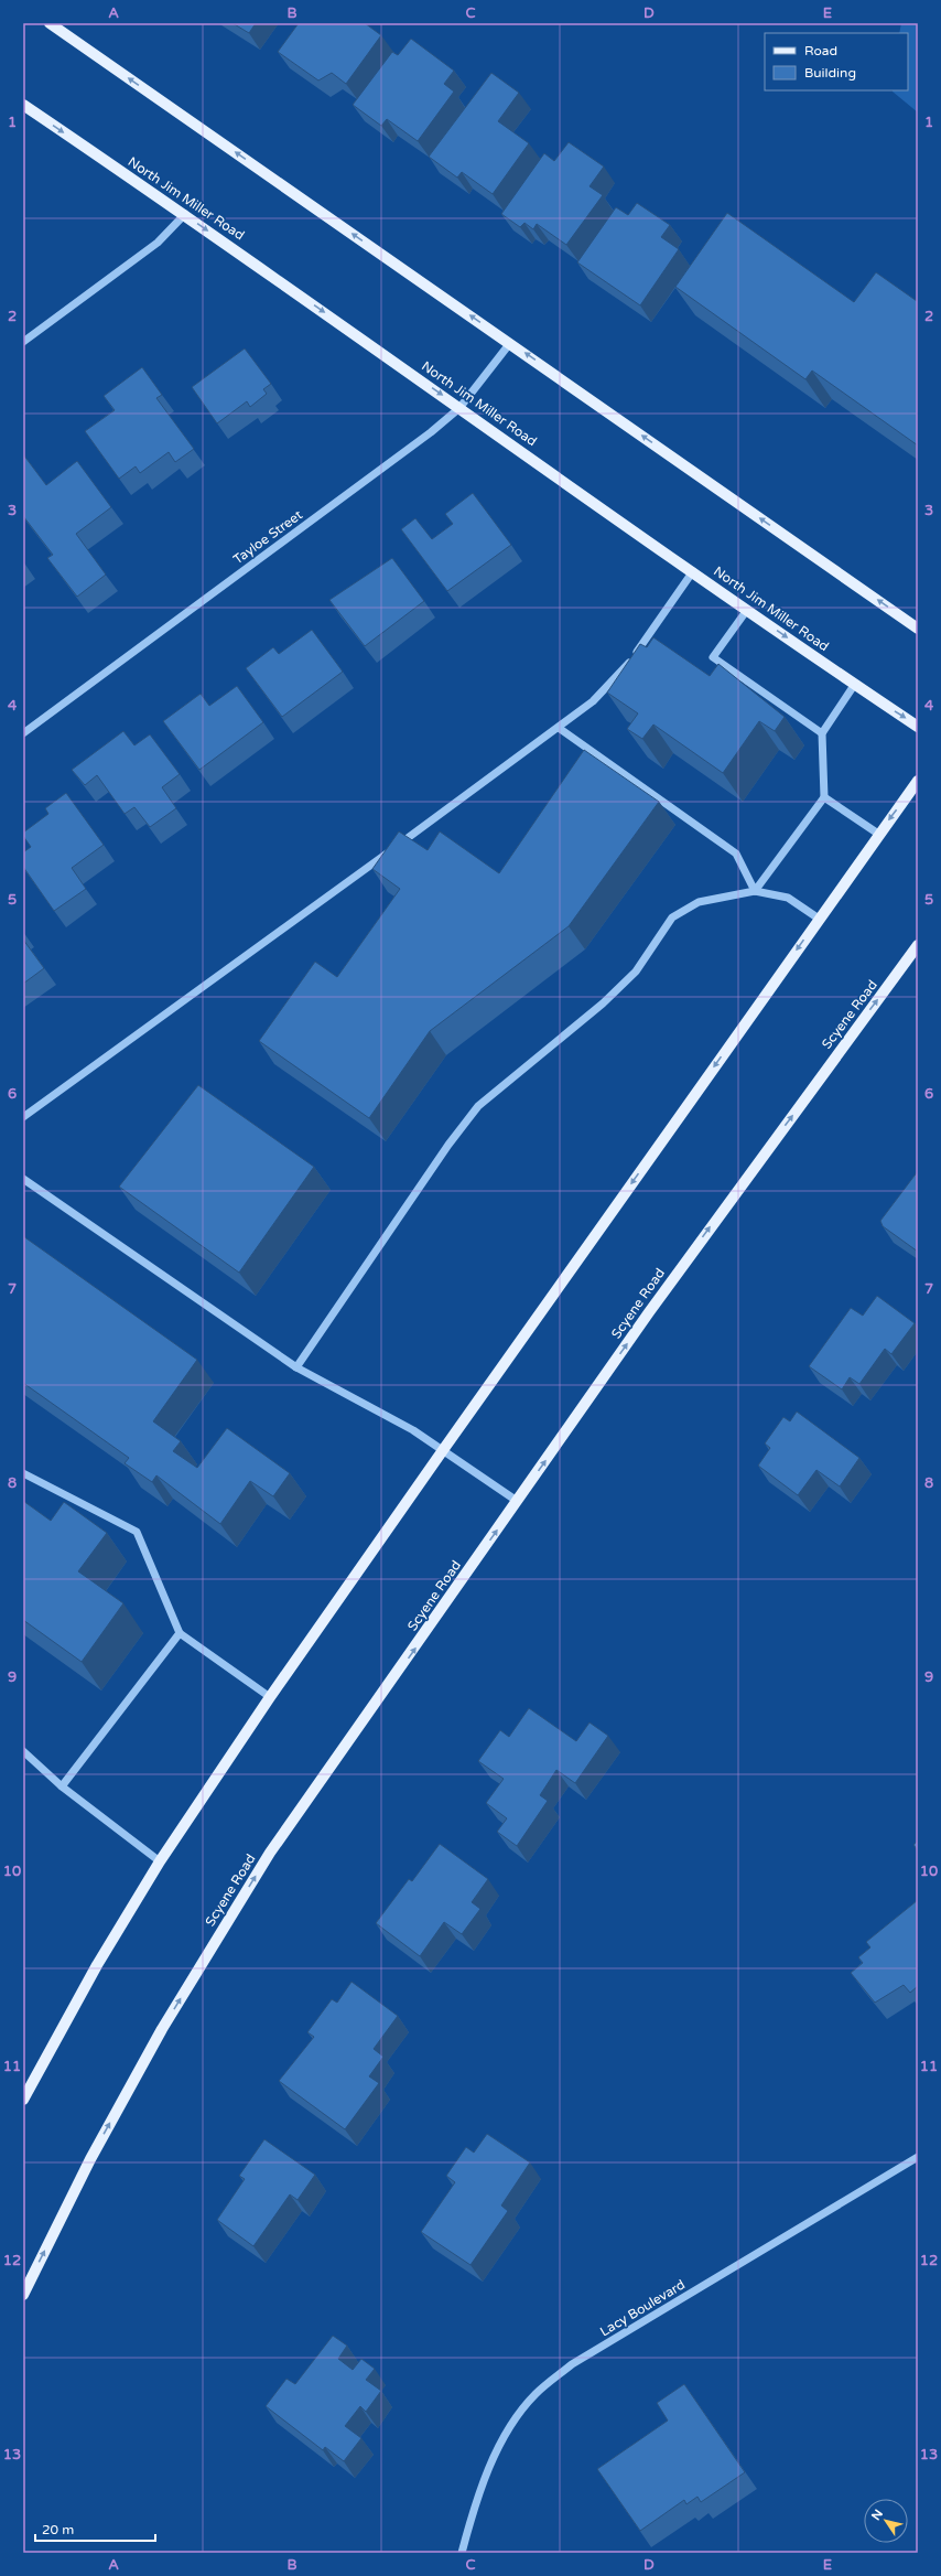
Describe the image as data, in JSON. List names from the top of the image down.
{
  "streets": {
    "main road": ["North Jim Miller Road", "Scyene Road"],
    "street": ["Tayloe Street", "Lacy Boulevard"]
  },
  "crossings": [
    ["North Jim Miller Road", "Tayloe Street"]
  ],
  "legend": ["Road", "Building"],
  "scale_bar": "20 m",
  "north": "top left",
  "grid": {
    "columns": [
      "A",
      "B",
      "C",
      "D",
      "E"
    ],
    "rows": [
      "1",
      "2",
      "3",
      "4",
      "5",
      "6",
      "7",
      "8",
      "9",
      "10",
      "11",
      "12",
      "13"
    ]
  }
}
